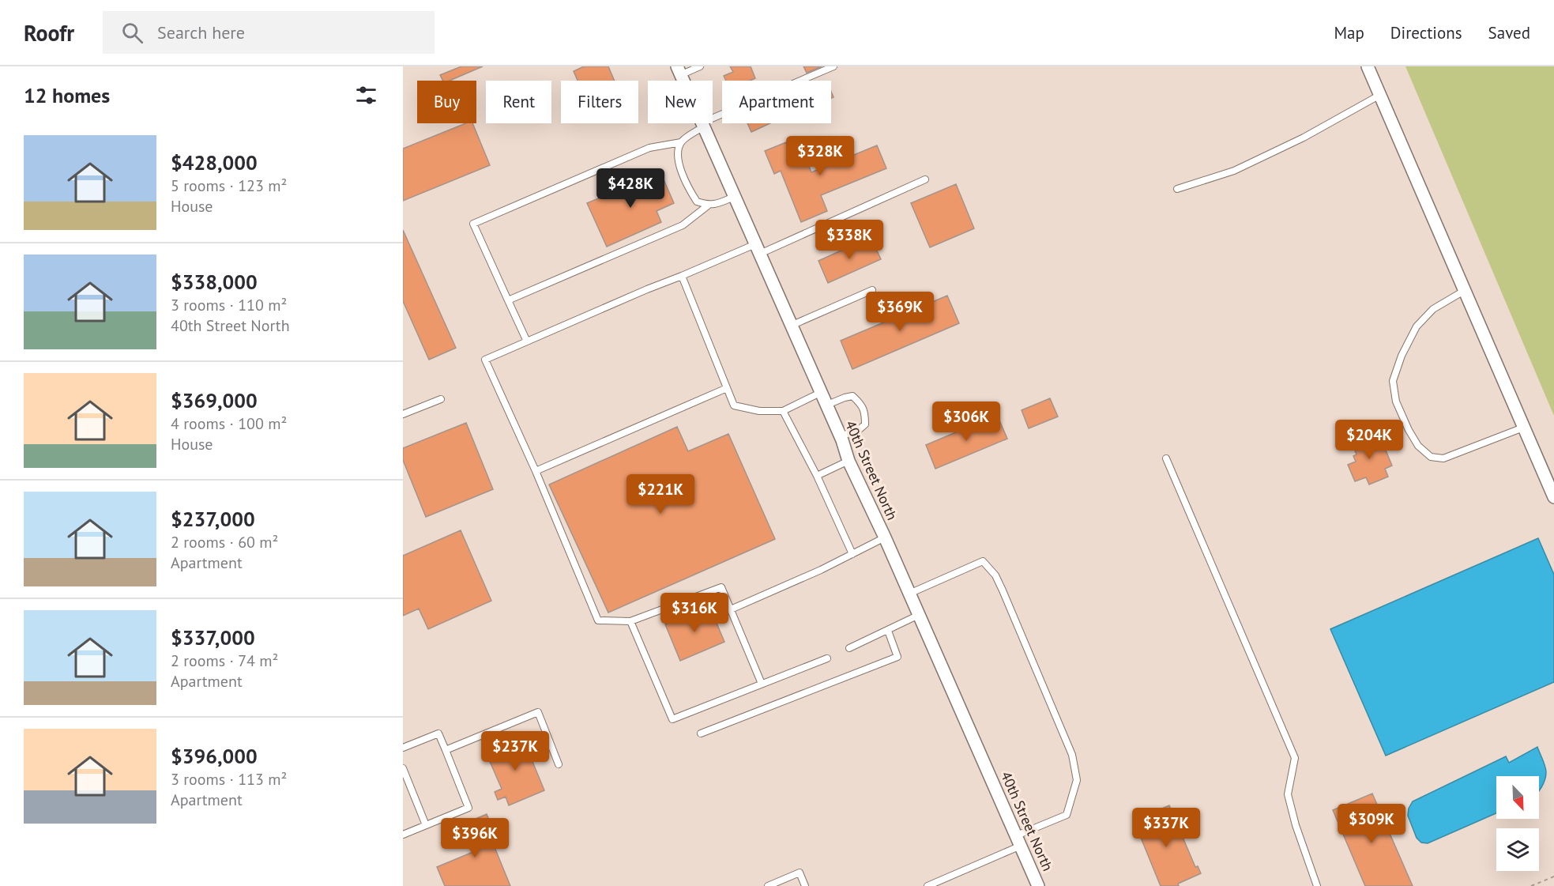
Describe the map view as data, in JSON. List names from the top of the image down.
{
  "streets": {
    "street": ["40th Street North"]
  },
  "north": "bottom right",
  "page": {
    "header": "Roofr",
    "search": "Search here",
    "nav": ["Map", "Directions", "Saved"],
    "heading": "12 homes",
    "chip": [
      "Buy",
      "Rent",
      "Filters",
      "New",
      "Apartment"
    ],
    "list": [
      {
        "name": "$428,000",
        "note": "5 rooms · 123 m² · House"
      },
      {
        "name": "$338,000",
        "note": "3 rooms · 110 m² · 40th Street North"
      },
      {
        "name": "$369,000",
        "note": "4 rooms · 100 m² · House"
      },
      {
        "name": "$237,000",
        "note": "2 rooms · 60 m² · Apartment"
      },
      {
        "name": "$337,000",
        "note": "2 rooms · 74 m² · Apartment"
      },
      {
        "name": "$396,000",
        "note": "3 rooms · 113 m² · Apartment"
      }
    ],
    "price": [
      "$328K",
      "$428K",
      "$338K",
      "$369K",
      "$306K",
      "$204K",
      "$221K",
      "$316K",
      "$237K",
      "$309K",
      "$337K",
      "$396K"
    ]
  }
}
